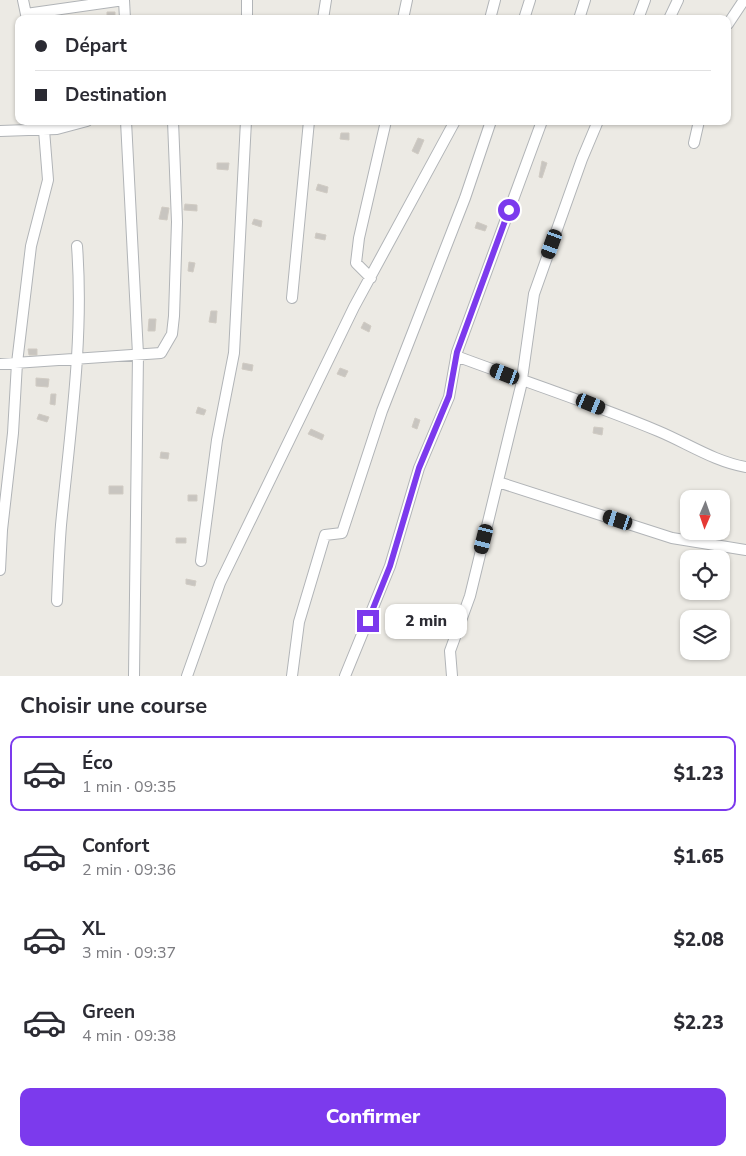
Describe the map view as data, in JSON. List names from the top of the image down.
{
  "north": "bottom",
  "page": {
    "banner": ["Départ", "Destination"],
    "bubble": "2 min",
    "heading": "Choisir une course",
    "list": [
      {
        "name": "Éco",
        "note": "1 min · 09:35",
        "value": "$1.23"
      },
      {
        "name": "Confort",
        "note": "2 min · 09:36",
        "value": "$1.65"
      },
      {
        "name": "XL",
        "note": "3 min · 09:37",
        "value": "$2.08"
      },
      {
        "name": "Green",
        "note": "4 min · 09:38",
        "value": "$2.23"
      }
    ],
    "buttons": "Confirmer"
  }
}
